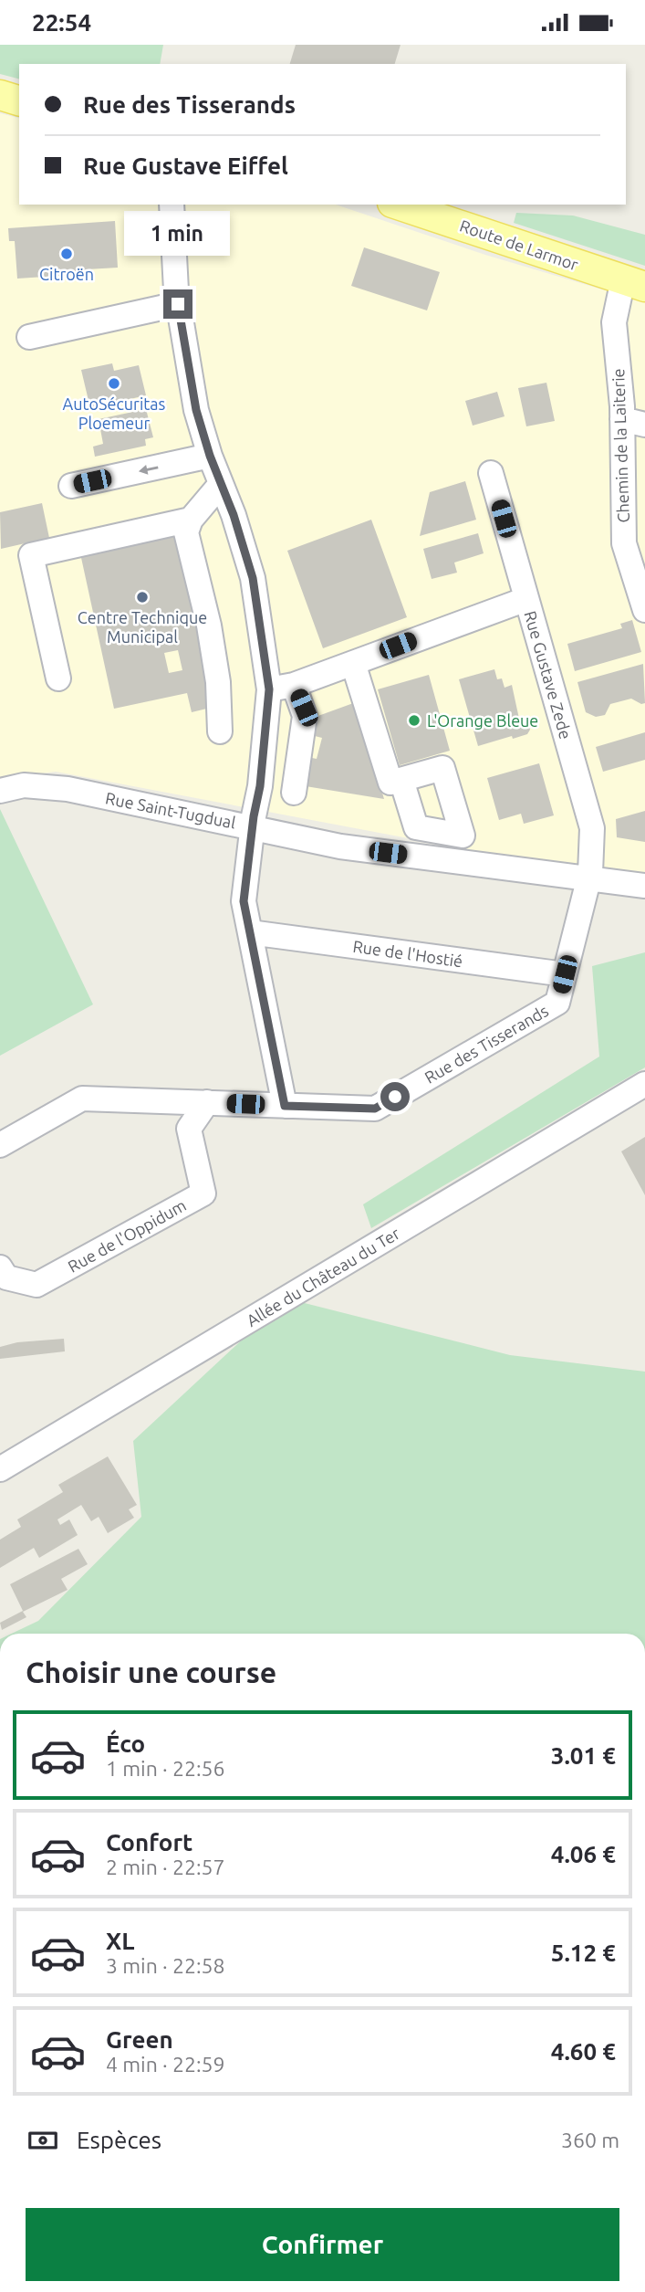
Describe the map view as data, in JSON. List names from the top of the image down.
{
  "streets": {
    "main road": ["Route de Larmor"],
    "street": [
      "Chemin de la Laiterie",
      "Rue Gustave Zede",
      "Rue Saint-Tugdual",
      "Rue de l'Hostié",
      "Rue des Tisserands",
      "Rue de l'Oppidum",
      "Allée du Château du Ter"
    ]
  },
  "crossings": [
    ["Route de Larmor", "Chemin de la Laiterie"],
    ["Rue Gustave Zede", "Rue Saint-Tugdual"],
    ["Rue Gustave Zede", "Rue des Tisserands"],
    ["Rue Saint-Tugdual", "Rue des Tisserands"],
    ["Rue de l'Hostié", "Rue des Tisserands"],
    ["Rue des Tisserands", "Rue de l'Oppidum"]
  ],
  "places": [
    "Citroën",
    "AutoSécuritas Ploemeur",
    "Centre Technique Municipal",
    "L'Orange Bleue"
  ],
  "page": {
    "status": "22:54",
    "banner": ["Rue des Tisserands", "Rue Gustave Eiffel"],
    "bubble": "1 min",
    "heading": "Choisir une course",
    "list": [
      {
        "name": "Éco",
        "note": "1 min · 22:56",
        "value": "3.01 €"
      },
      {
        "name": "Confort",
        "note": "2 min · 22:57",
        "value": "4.06 €"
      },
      {
        "name": "XL",
        "note": "3 min · 22:58",
        "value": "5.12 €"
      },
      {
        "name": "Green",
        "note": "4 min · 22:59",
        "value": "4.60 €"
      }
    ],
    "pay": ["Espèces", "360 m"],
    "buttons": "Confirmer"
  }
}
